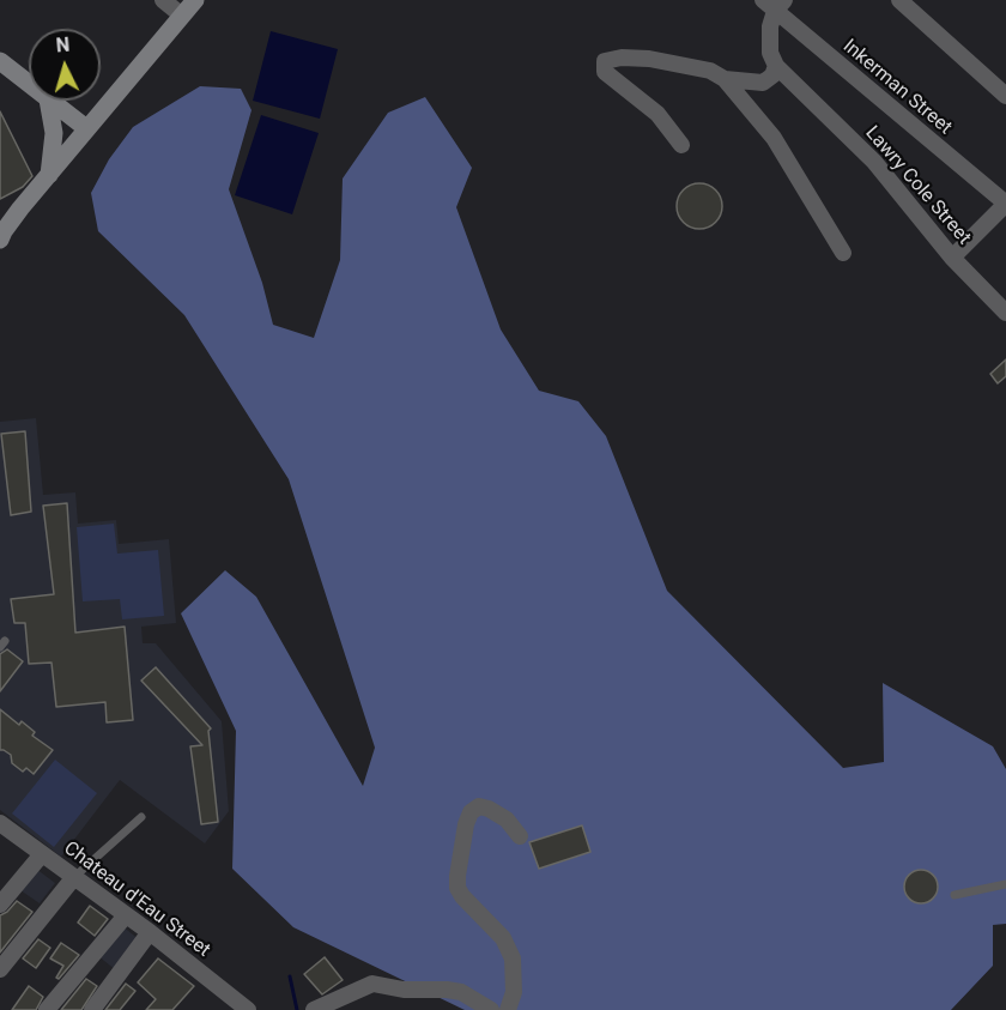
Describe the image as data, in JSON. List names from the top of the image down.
{
  "streets": {
    "street": ["Inkerman Street", "Lawry Cole Street", "Chateau d'Eau Street"]
  },
  "north": "top"
}
